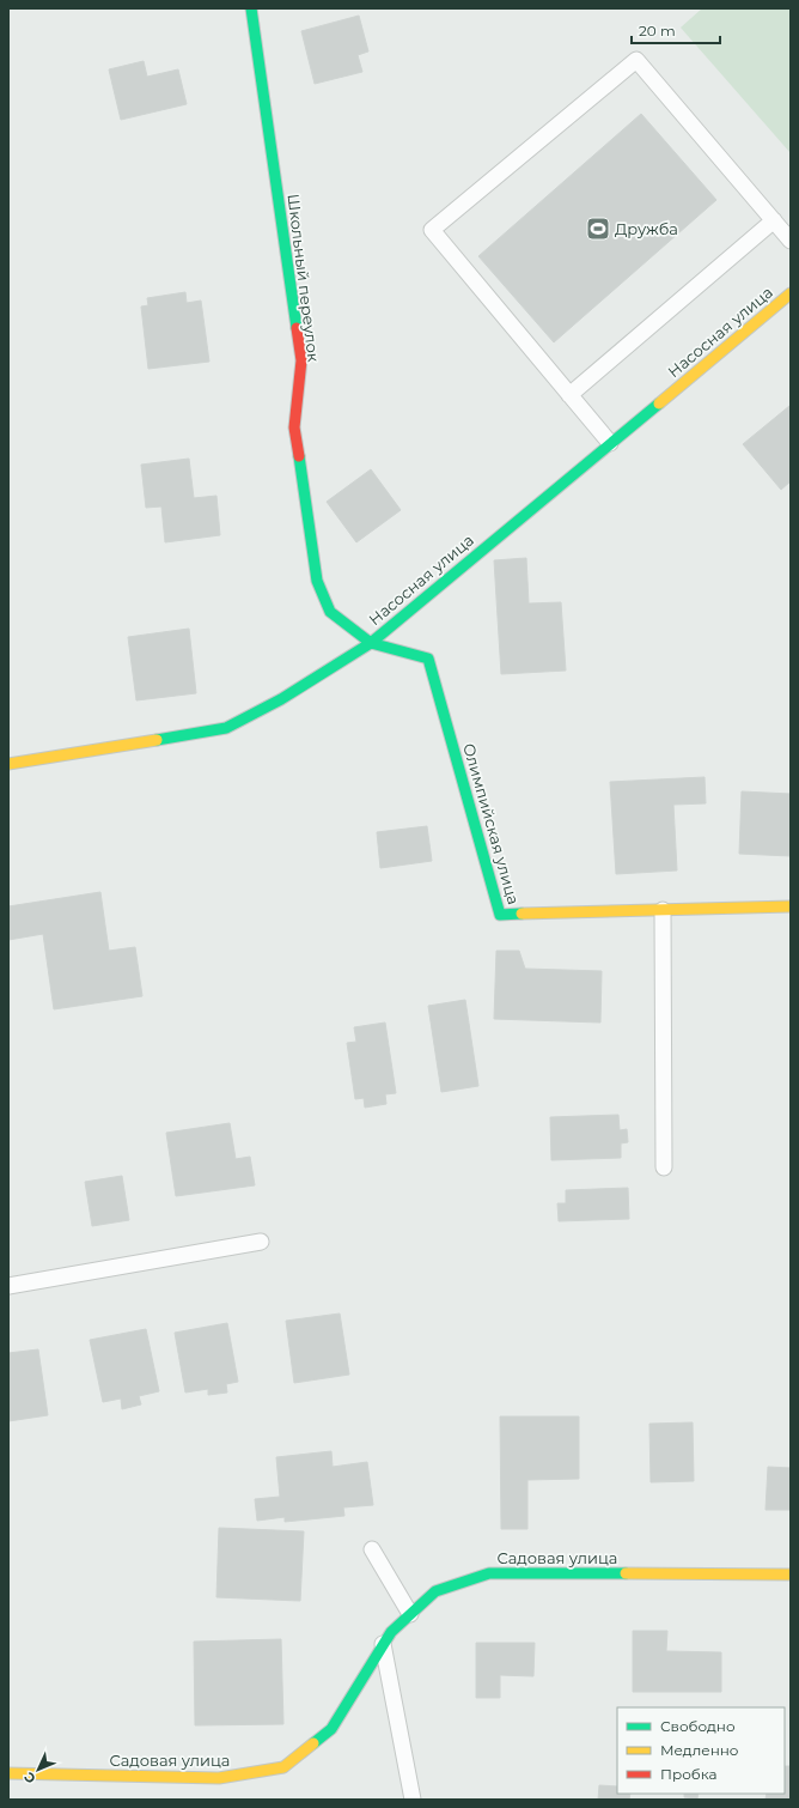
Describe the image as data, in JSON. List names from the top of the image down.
{
  "streets": {
    "street": [
      "Школьный переулок",
      "Насосная улица",
      "Олимпийская улица",
      "Садовая улица"
    ]
  },
  "crossings": [
    ["Школьный переулок", "Насосная улица"],
    ["Школьный переулок", "Олимпийская улица"],
    ["Насосная улица", "Олимпийская улица"]
  ],
  "places": {
    "sports": ["Дружба"]
  },
  "legend": ["Свободно", "Медленно", "Пробка"],
  "scale_bar": "20 m",
  "north": "bottom left"
}
